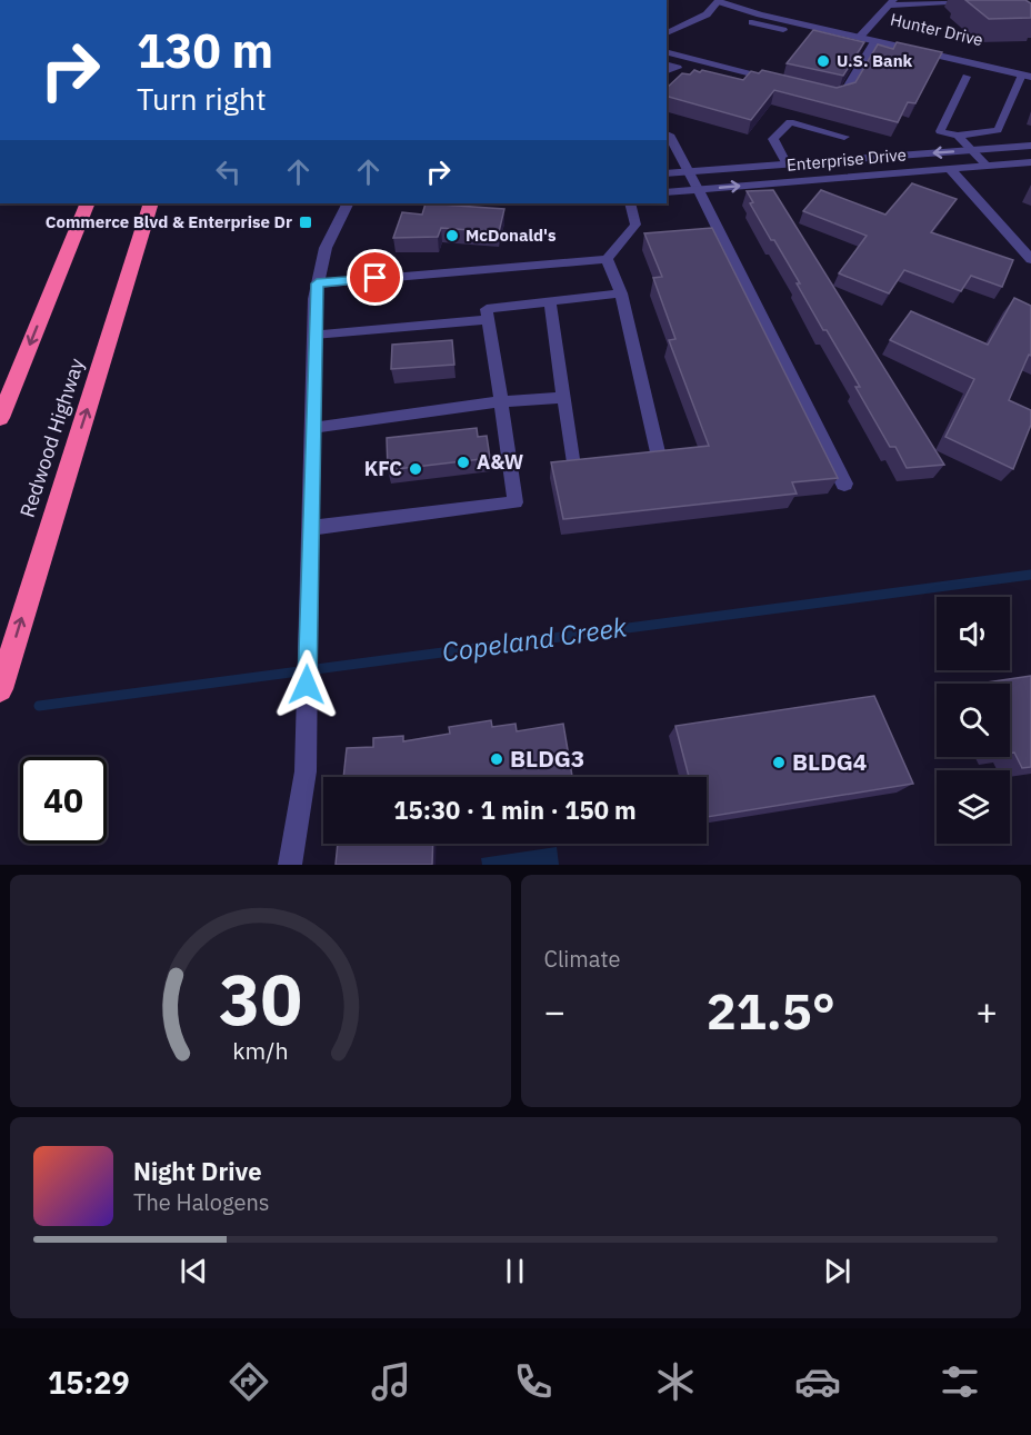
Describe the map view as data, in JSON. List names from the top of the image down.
{
  "streets": {
    "highway": ["Redwood Highway"],
    "street": ["Hunter Drive", "Enterprise Drive"]
  },
  "water": ["Copeland Creek"],
  "places": {
    "other": [
      "U.S. Bank",
      "McDonald's",
      "A&W",
      "KFC",
      "BLDG3",
      "BLDG4"
    ],
    "transit": ["Commerce Blvd & Enterprise Dr"]
  },
  "page": {
    "turn": ["130 m", "Turn right"],
    "limit": "40",
    "trip": "15:30 · 1 min · 150 m",
    "tile": "Climate",
    "heat": ["−", "21.5°", "+"],
    "song": ["Night Drive", "The Halogens"],
    "tabs": "15:29",
    "gauge": ["30", "km/h"]
  }
}
